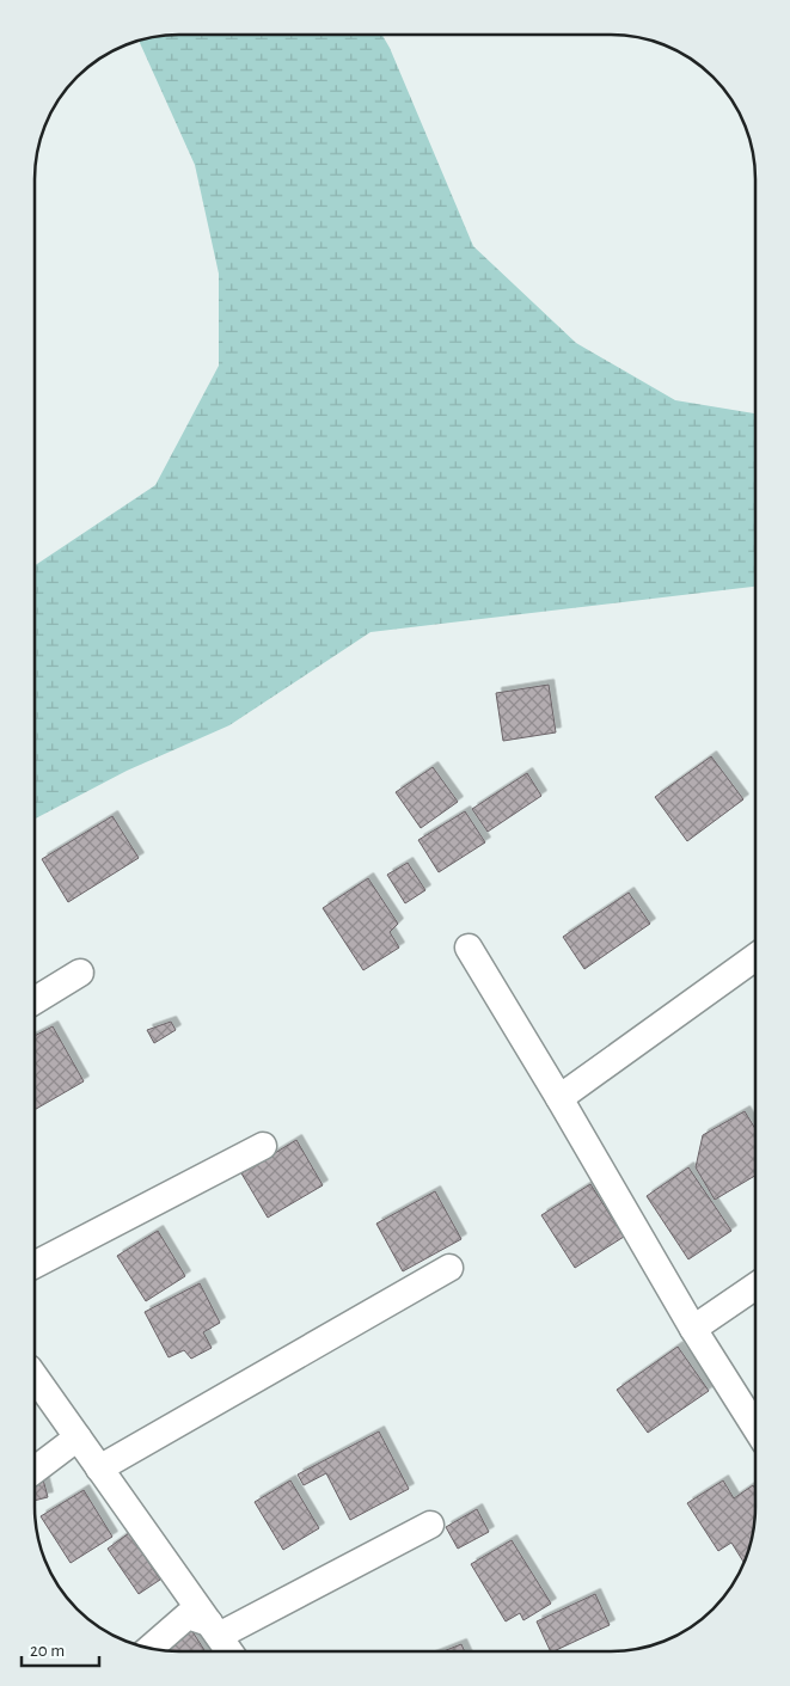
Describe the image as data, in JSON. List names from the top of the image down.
{
  "scale_bar": "20 m"
}
